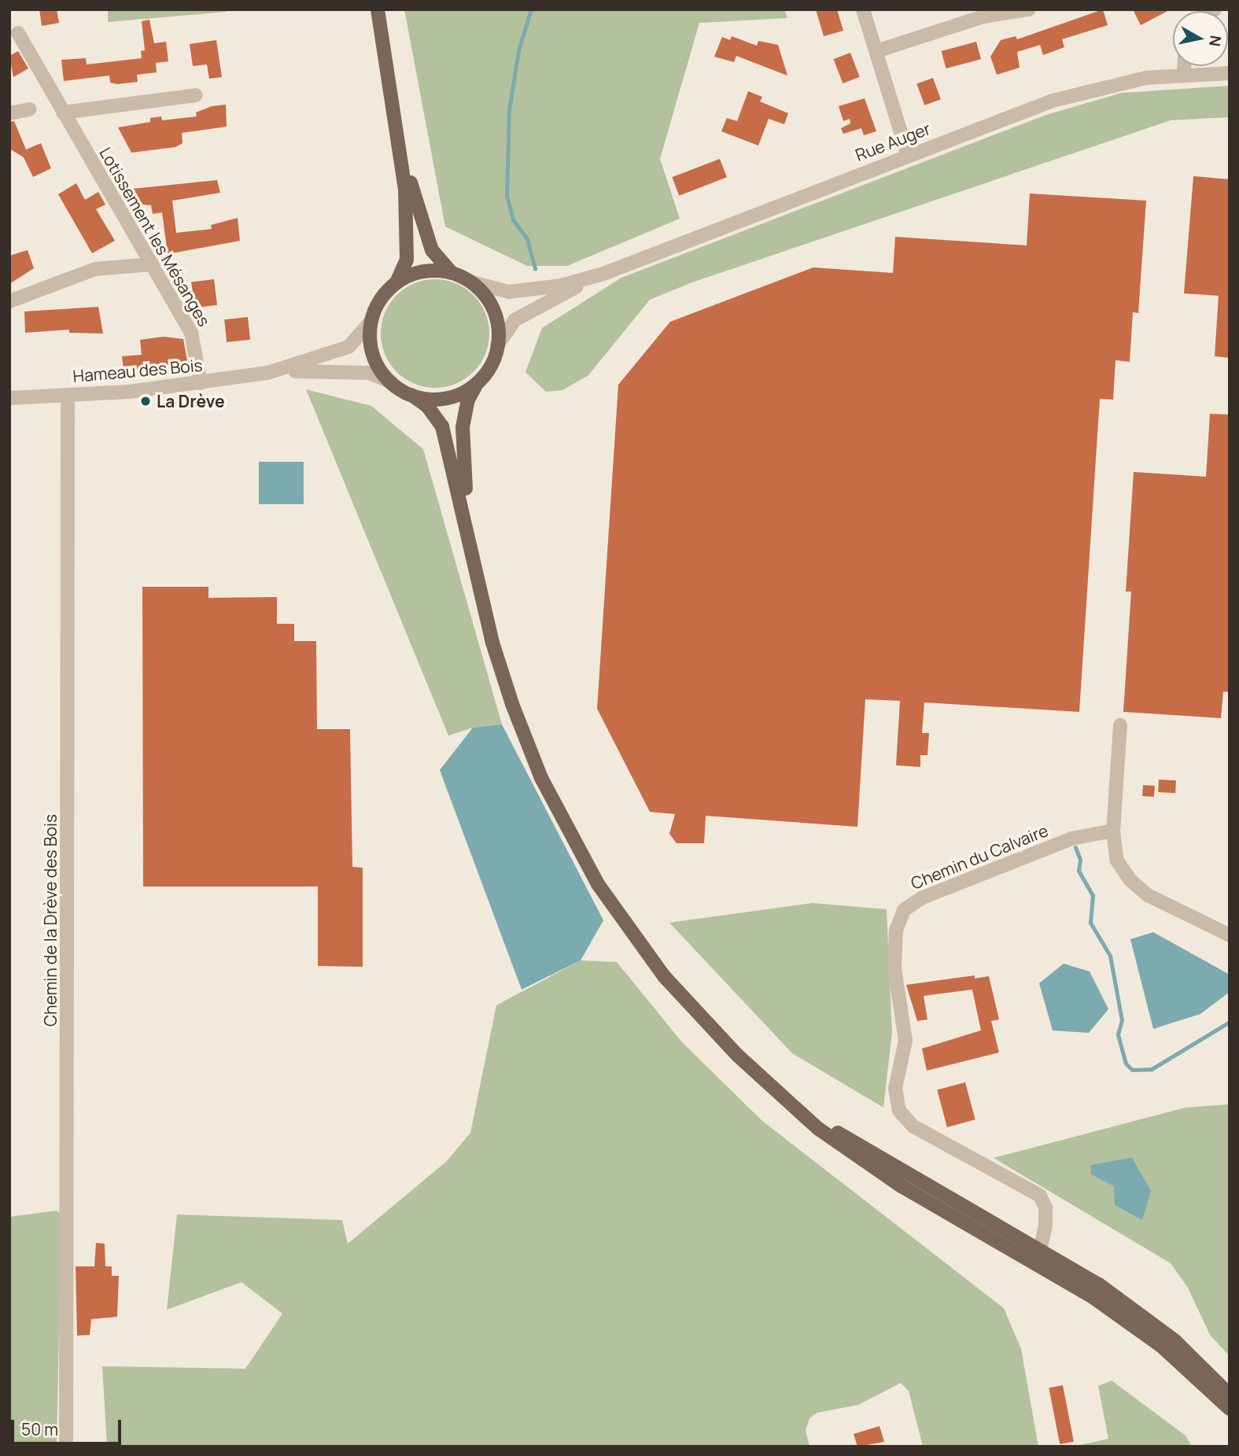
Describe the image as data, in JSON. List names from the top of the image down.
{
  "streets": {
    "street": [
      "Rue Auger",
      "Lotissement les Mésanges",
      "Hameau des Bois",
      "Chemin du Calvaire",
      "Chemin de la Drève des Bois"
    ]
  },
  "crossings": [
    ["Rue Auger", "Hameau des Bois"],
    ["Lotissement les Mésanges", "Hameau des Bois"],
    ["Hameau des Bois", "Chemin de la Drève des Bois"]
  ],
  "places": ["La Drève"],
  "scale_bar": "50 m",
  "north": "right"
}
